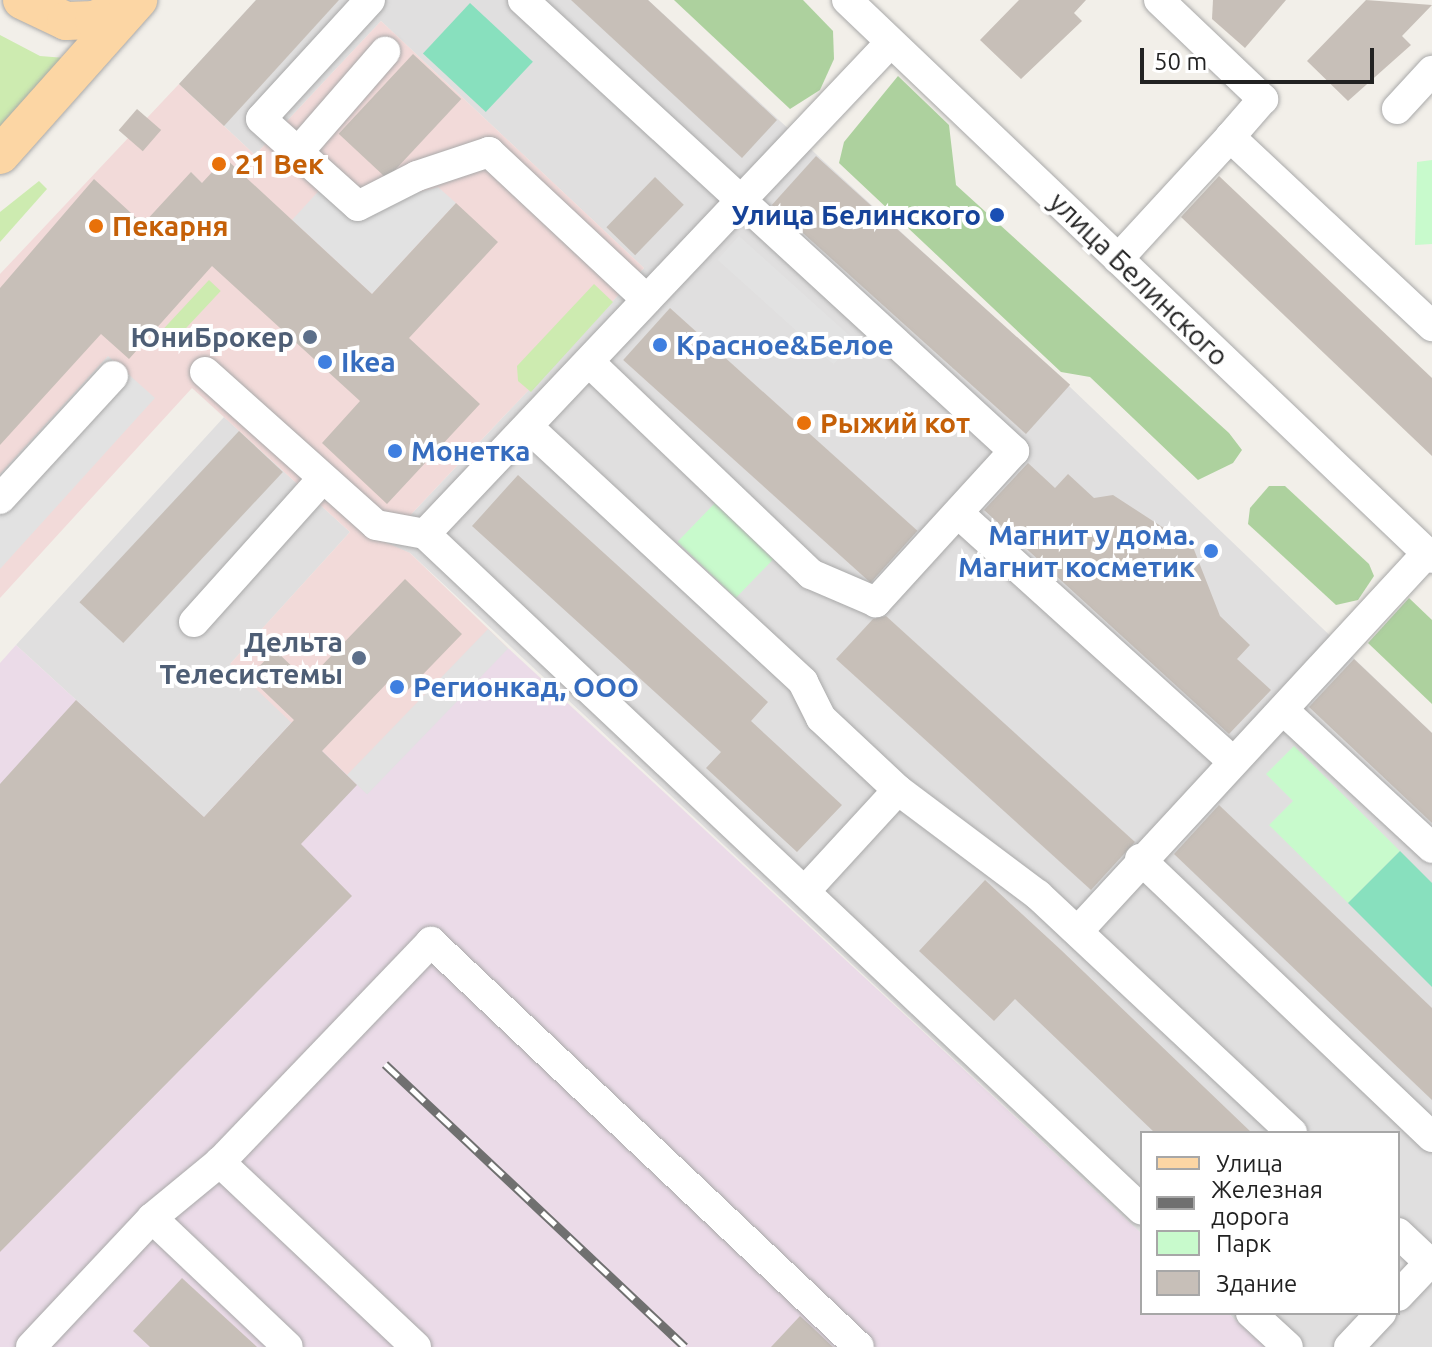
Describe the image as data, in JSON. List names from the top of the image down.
{
  "streets": {
    "street": ["улица Белинского"]
  },
  "places": [
    "21 Век",
    "Улица Белинского",
    "Пекарня",
    "ЮниБрокер",
    "Красное&Белое",
    "Ikea",
    "Рыжий кот",
    "Монетка",
    "Магнит у дома. Магнит косметик",
    "Дельта Телесистемы",
    "Регионкад, ООО"
  ],
  "legend": [
    "Улица",
    "Железная дорога",
    "Парк",
    "Здание"
  ],
  "scale_bar": "50 m"
}
